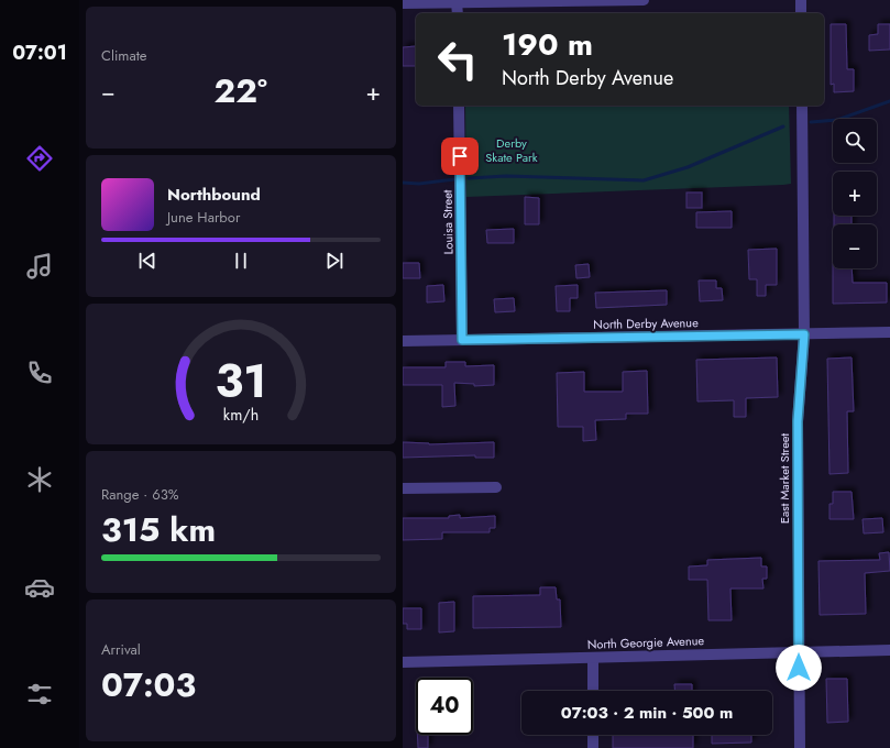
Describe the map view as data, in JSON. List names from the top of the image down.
{
  "streets": {
    "street": [
      "Louisa Street",
      "North Derby Avenue",
      "East Market Street",
      "North Georgie Avenue"
    ]
  },
  "crossings": [
    ["Louisa Street", "North Derby Avenue"],
    ["North Derby Avenue", "East Market Street"],
    ["East Market Street", "North Georgie Avenue"]
  ],
  "parks": ["Derby Skate Park"],
  "page": {
    "tabs": "07:01",
    "tile": [
      "Climate",
      ["Range · 63%", "315 km"],
      ["Arrival", "07:03"]
    ],
    "turn": ["190 m", "North Derby Avenue"],
    "heat": ["−", "22°", "+"],
    "map_buttons": ["+", "−"],
    "song": ["Northbound", "June Harbor"],
    "limit": "40",
    "trip": "07:03 · 2 min · 500 m",
    "gauge": ["31", "km/h"]
  }
}
